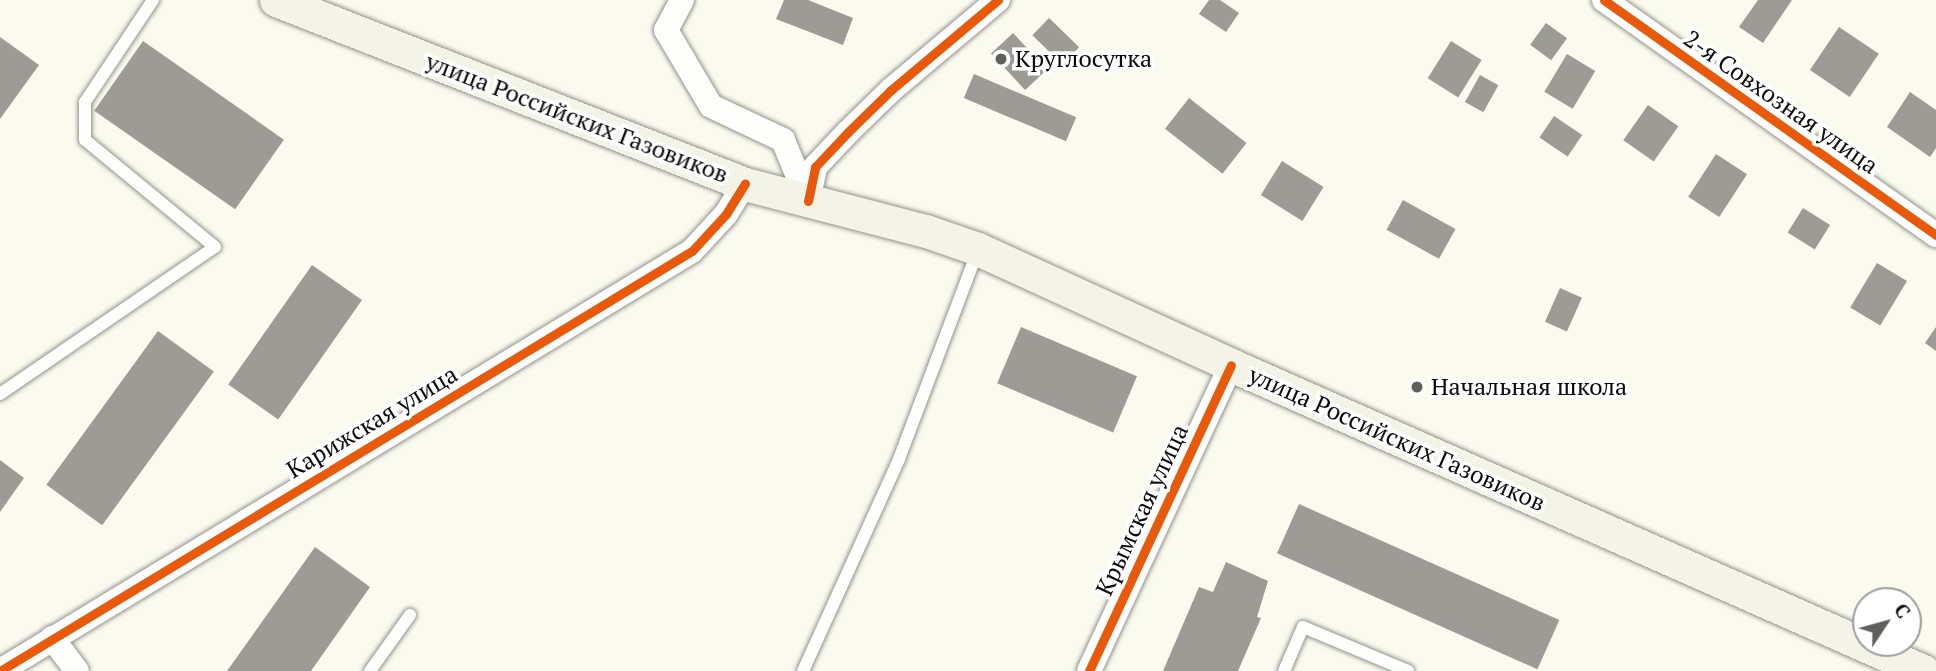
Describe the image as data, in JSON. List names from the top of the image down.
{
  "streets": {
    "main road": ["улица Российских Газовиков"],
    "street": ["2-я Совхозная улица", "Карижская улица", "Крымская улица"]
  },
  "crossings": [
    ["улица Российских Газовиков", "Карижская улица"],
    ["улица Российских Газовиков", "Крымская улица"]
  ],
  "places": ["Круглосутка", "Начальная школа"],
  "north": "top right"
}
